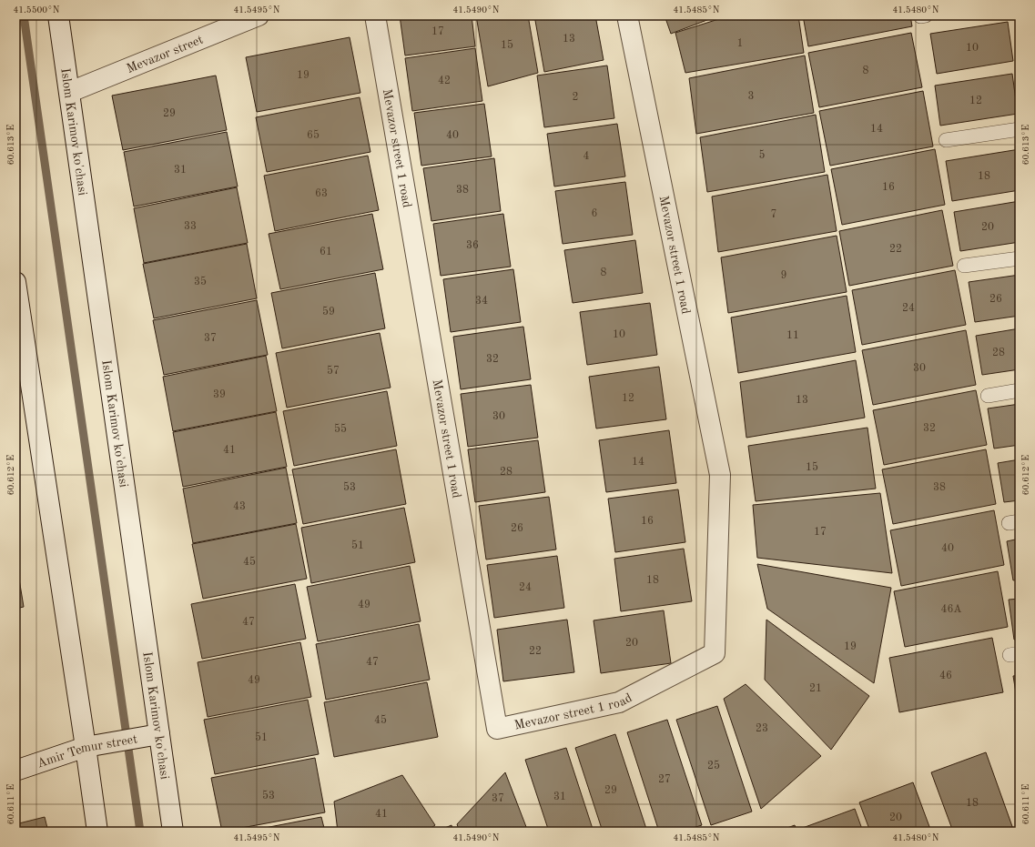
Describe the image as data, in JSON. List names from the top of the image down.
{
  "streets": {
    "street": [
      "Mevazor street",
      "Islom Karimov ko'chasi",
      "Mevazor street 1 road",
      "Amir Temur street"
    ]
  },
  "crossings": [
    ["Mevazor street", "Islom Karimov ko'chasi"],
    ["Islom Karimov ko'chasi", "Amir Temur street"]
  ],
  "house_numbers": [
    "17",
    "13",
    "1",
    "15",
    "10",
    "8",
    "19",
    "42",
    "3",
    "2",
    "12",
    "29",
    "14",
    "65",
    "40",
    "5",
    "4",
    "31",
    "18",
    "16",
    "38",
    "63",
    "6",
    "7",
    "33",
    "20",
    "36",
    "22",
    "61",
    "8",
    "9",
    "35",
    "26",
    "34",
    "24",
    "59",
    "10",
    "11",
    "37",
    "28",
    "32",
    "30",
    "57",
    "39",
    "12",
    "13",
    "30",
    "32",
    "55",
    "41",
    "14",
    "15",
    "28",
    "53",
    "38",
    "43",
    "16",
    "26",
    "17",
    "51",
    "40",
    "45",
    "18",
    "24",
    "49",
    "46A",
    "47",
    "20",
    "19",
    "22",
    "47",
    "46",
    "49",
    "21",
    "45",
    "23",
    "51",
    "25",
    "27",
    "29",
    "53",
    "31",
    "37",
    "18",
    "41",
    "20"
  ],
  "coordinates": [
    "41.5500°N",
    "41.5495°N",
    "41.5490°N",
    "41.5485°N",
    "41.5480°N",
    "60.613°E",
    "60.612°E",
    "60.611°E"
  ]
}
